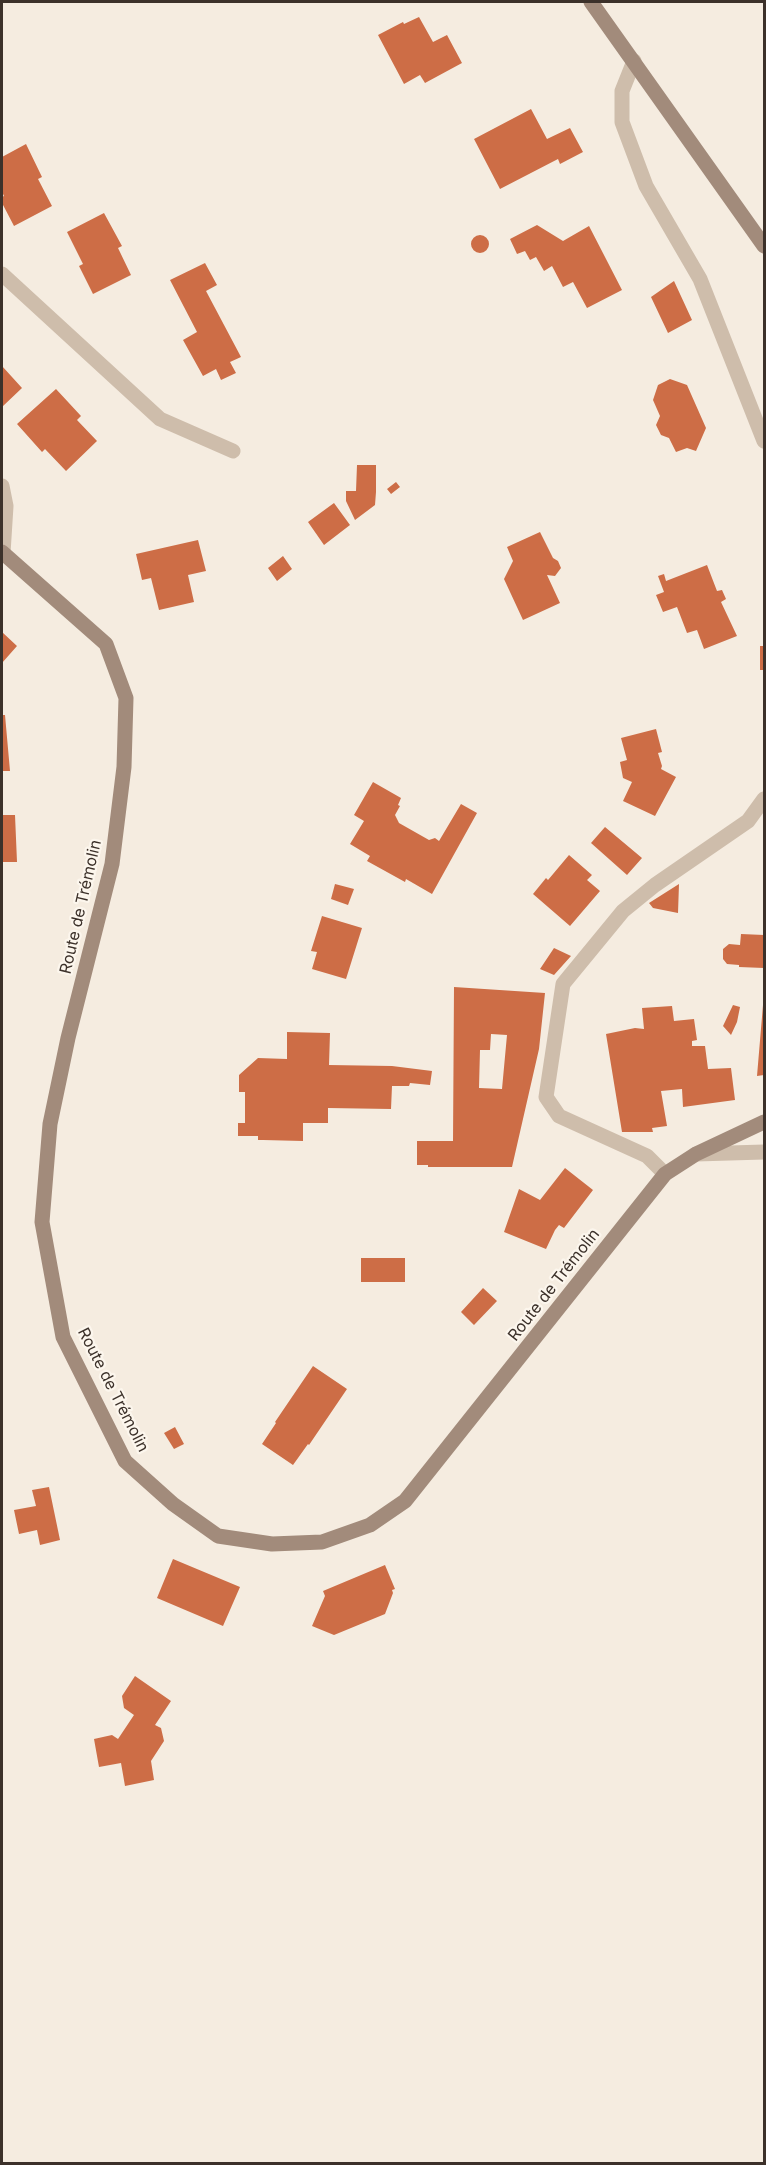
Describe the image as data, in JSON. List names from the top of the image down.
{
  "streets": {
    "street": ["Route de Trémolin"]
  }
}
